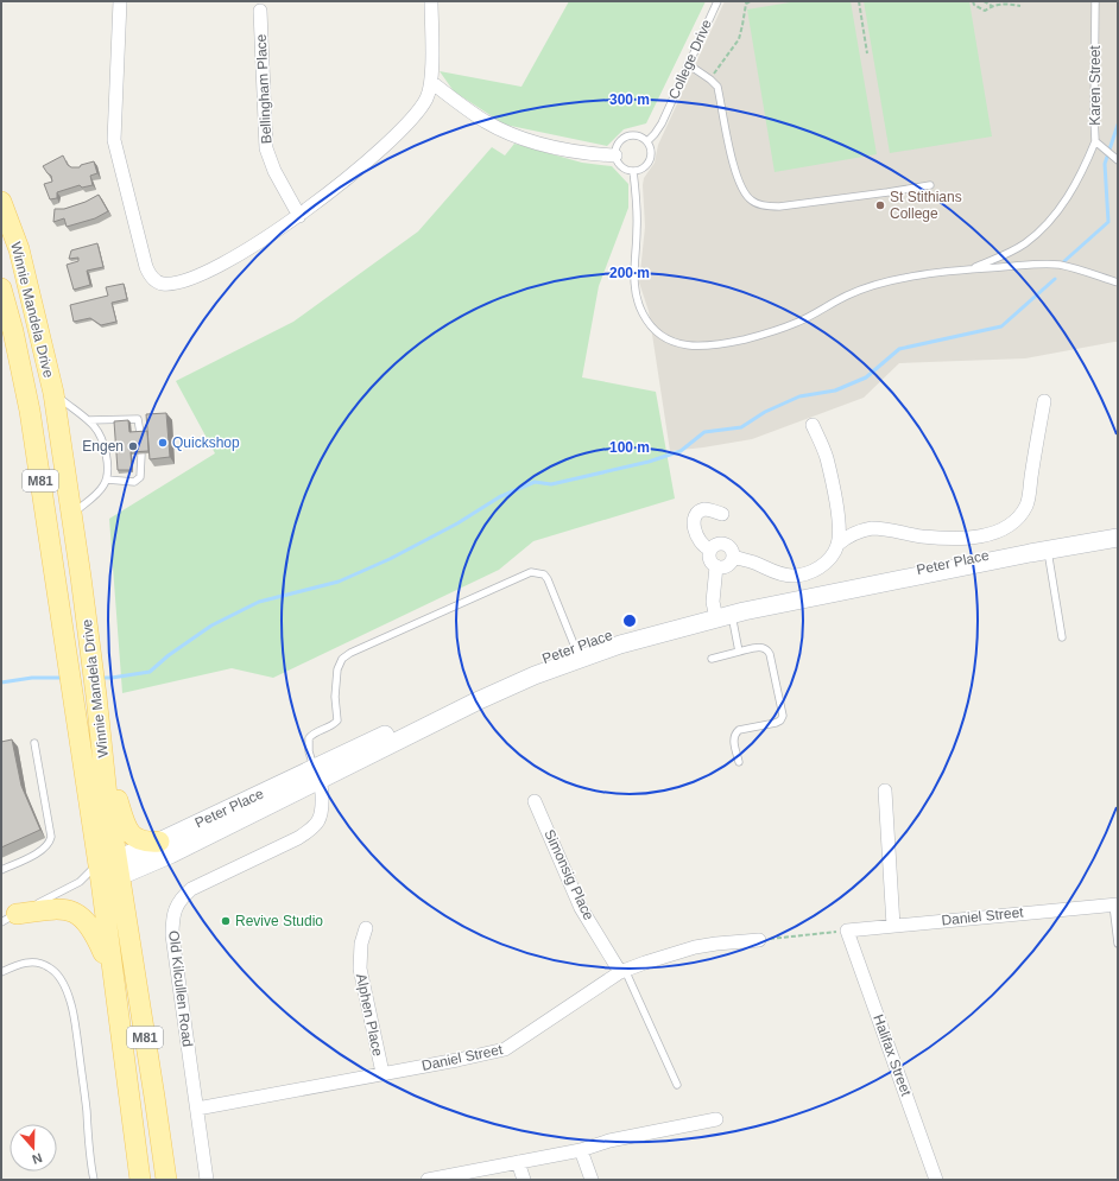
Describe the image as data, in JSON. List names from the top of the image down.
{
  "streets": {
    "main road": ["Winnie Mandela Drive", "M81", "Peter Place"],
    "street": [
      "Bellingham Place",
      "Simonsig Place",
      "Daniel Street",
      "Old Kilcullen Road",
      "Alphen Place",
      "Halifax Street"
    ],
    "lane": ["College Drive", "Karen Street"]
  },
  "crossings": [
    ["Winnie Mandela Drive", "Peter Place"],
    ["Peter Place", "Old Kilcullen Road"],
    ["Simonsig Place", "Daniel Street"],
    ["Daniel Street", "Old Kilcullen Road"],
    ["Daniel Street", "Alphen Place"],
    ["Daniel Street", "Halifax Street"]
  ],
  "places": [
    "St Stithians College",
    "Quickshop",
    "Engen",
    "Revive Studio"
  ],
  "north": "bottom",
  "rings": ["300 m", "200 m", "100 m"]
}
